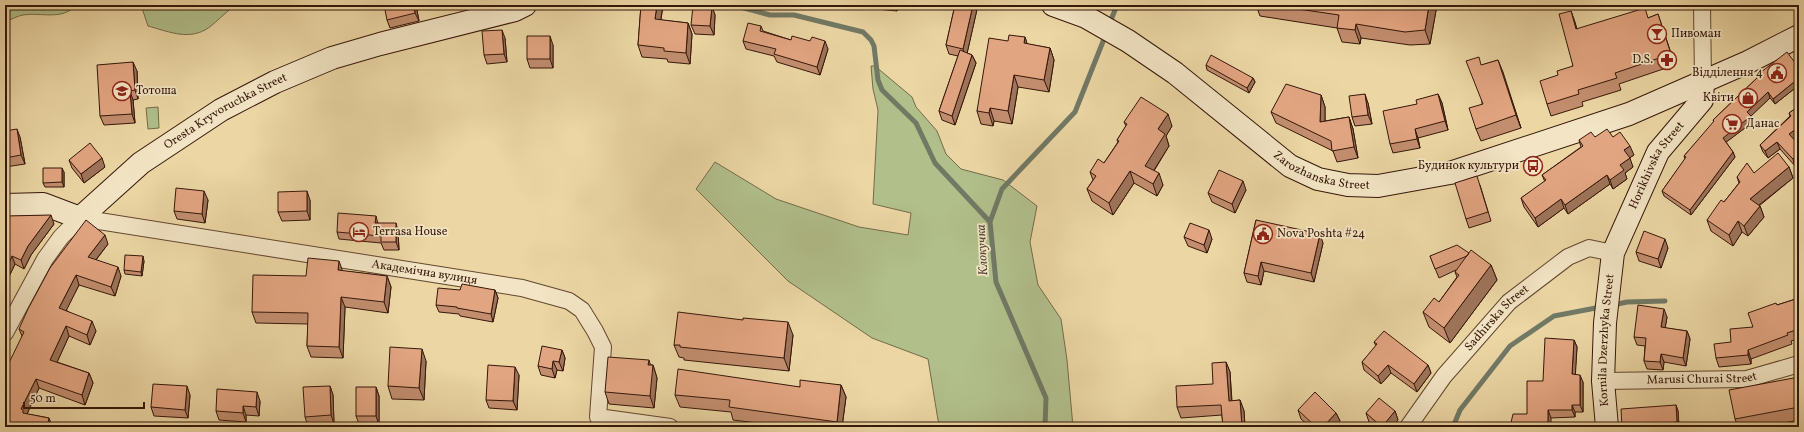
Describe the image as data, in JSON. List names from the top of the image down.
{
  "streets": {
    "street": [
      "Oresta Kryvoruchka Street",
      "Horikhivska Street",
      "Zarozhanska Street",
      "Академічна вулиця",
      "Sadhirska Street",
      "Kornila Dzerzhyka Street",
      "Marusi Churai Street"
    ]
  },
  "crossings": [
    ["Oresta Kryvoruchka Street", "Академічна вулиця"],
    ["Horikhivska Street", "Zarozhanska Street"],
    ["Horikhivska Street", "Sadhirska Street"],
    ["Horikhivska Street", "Kornila Dzerzhyka Street"],
    ["Sadhirska Street", "Kornila Dzerzhyka Street"],
    ["Kornila Dzerzhyka Street", "Marusi Churai Street"]
  ],
  "water": ["Клокучка"],
  "places": {
    "bar": ["Пивоман"],
    "pharmacy": ["D.S."],
    "public building": ["Відділення 4", "Nova Poshta #24"],
    "school or university": ["Тотоша"],
    "shop": ["Квіти"],
    "supermarket": ["Данас"],
    "bus stop": ["Будинок культури"],
    "hotel": ["Terrasa House"]
  },
  "scale_bar": "50 m"
}
